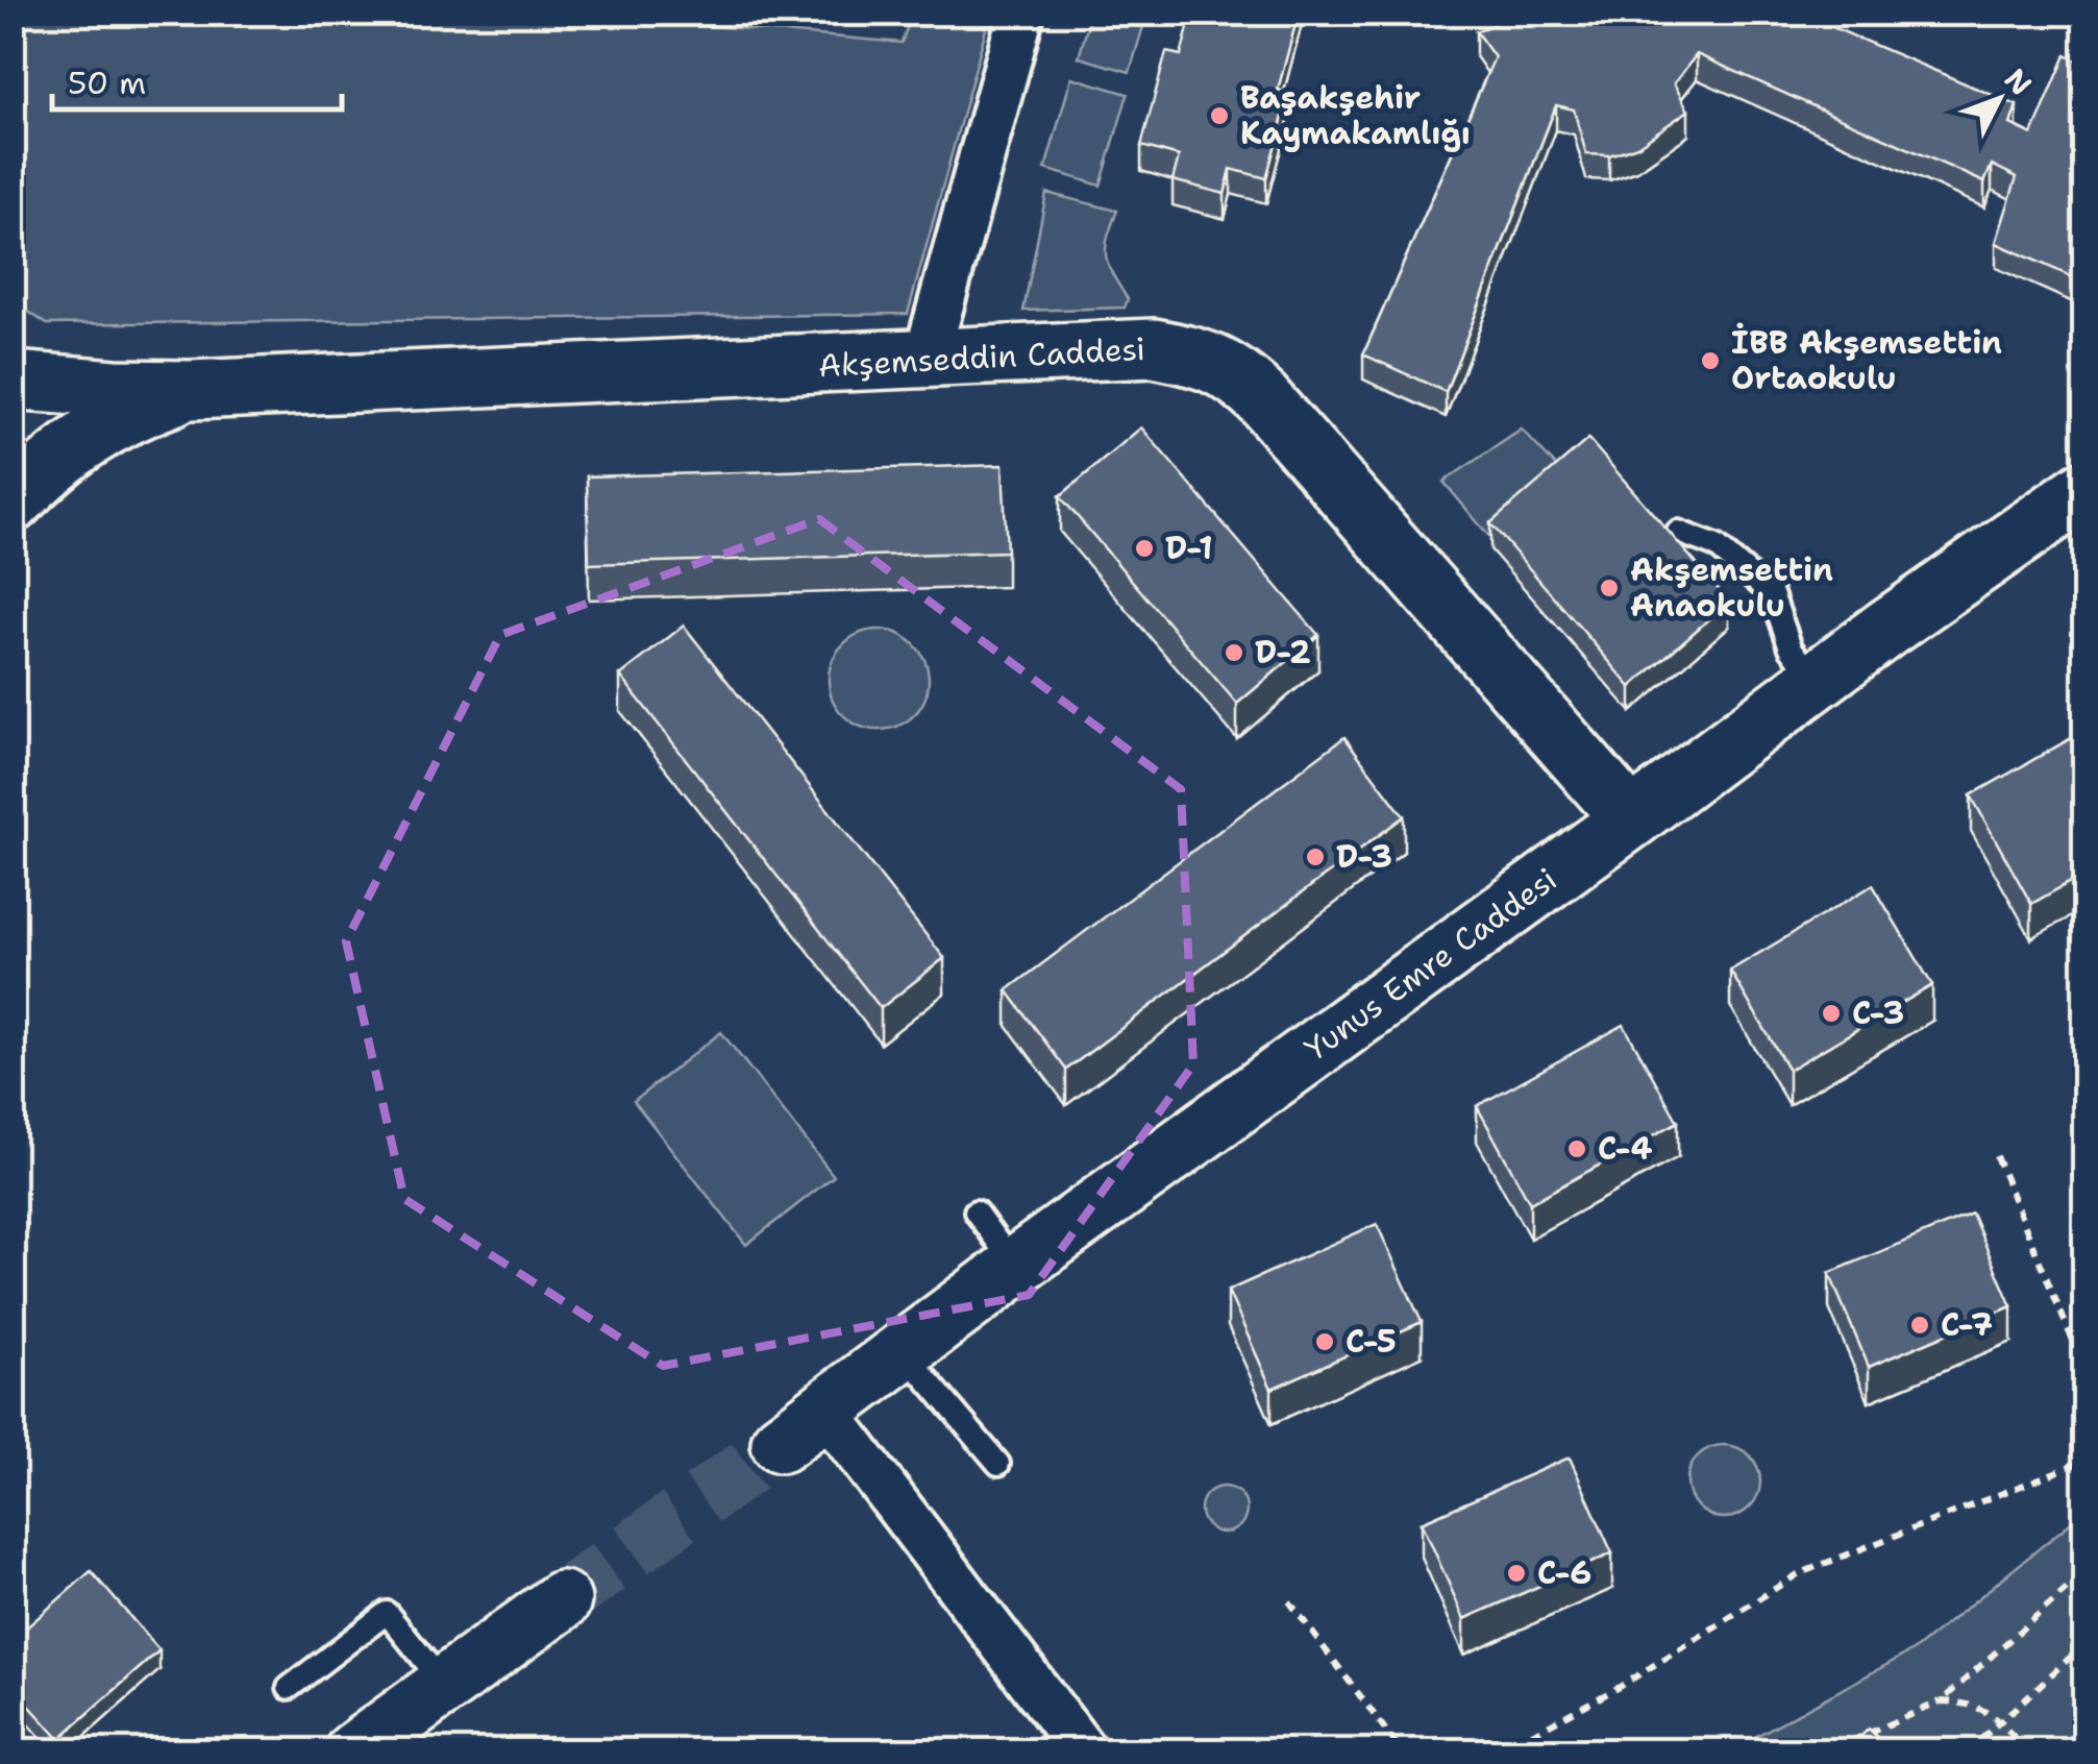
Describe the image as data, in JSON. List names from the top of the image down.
{
  "streets": {
    "street": ["Akşemseddin Caddesi", "Yunus Emre Caddesi"]
  },
  "crossings": [
    ["Akşemseddin Caddesi", "Yunus Emre Caddesi"]
  ],
  "places": [
    "Başakşehir Kaymakamlığı",
    "İBB Akşemsettin Ortaokulu",
    "D-1",
    "Akşemsettin Anaokulu",
    "D-2",
    "D-3",
    "C-3",
    "C-4",
    "C-7",
    "C-5",
    "C-6"
  ],
  "scale_bar": "50 m",
  "north": "top right"
}
